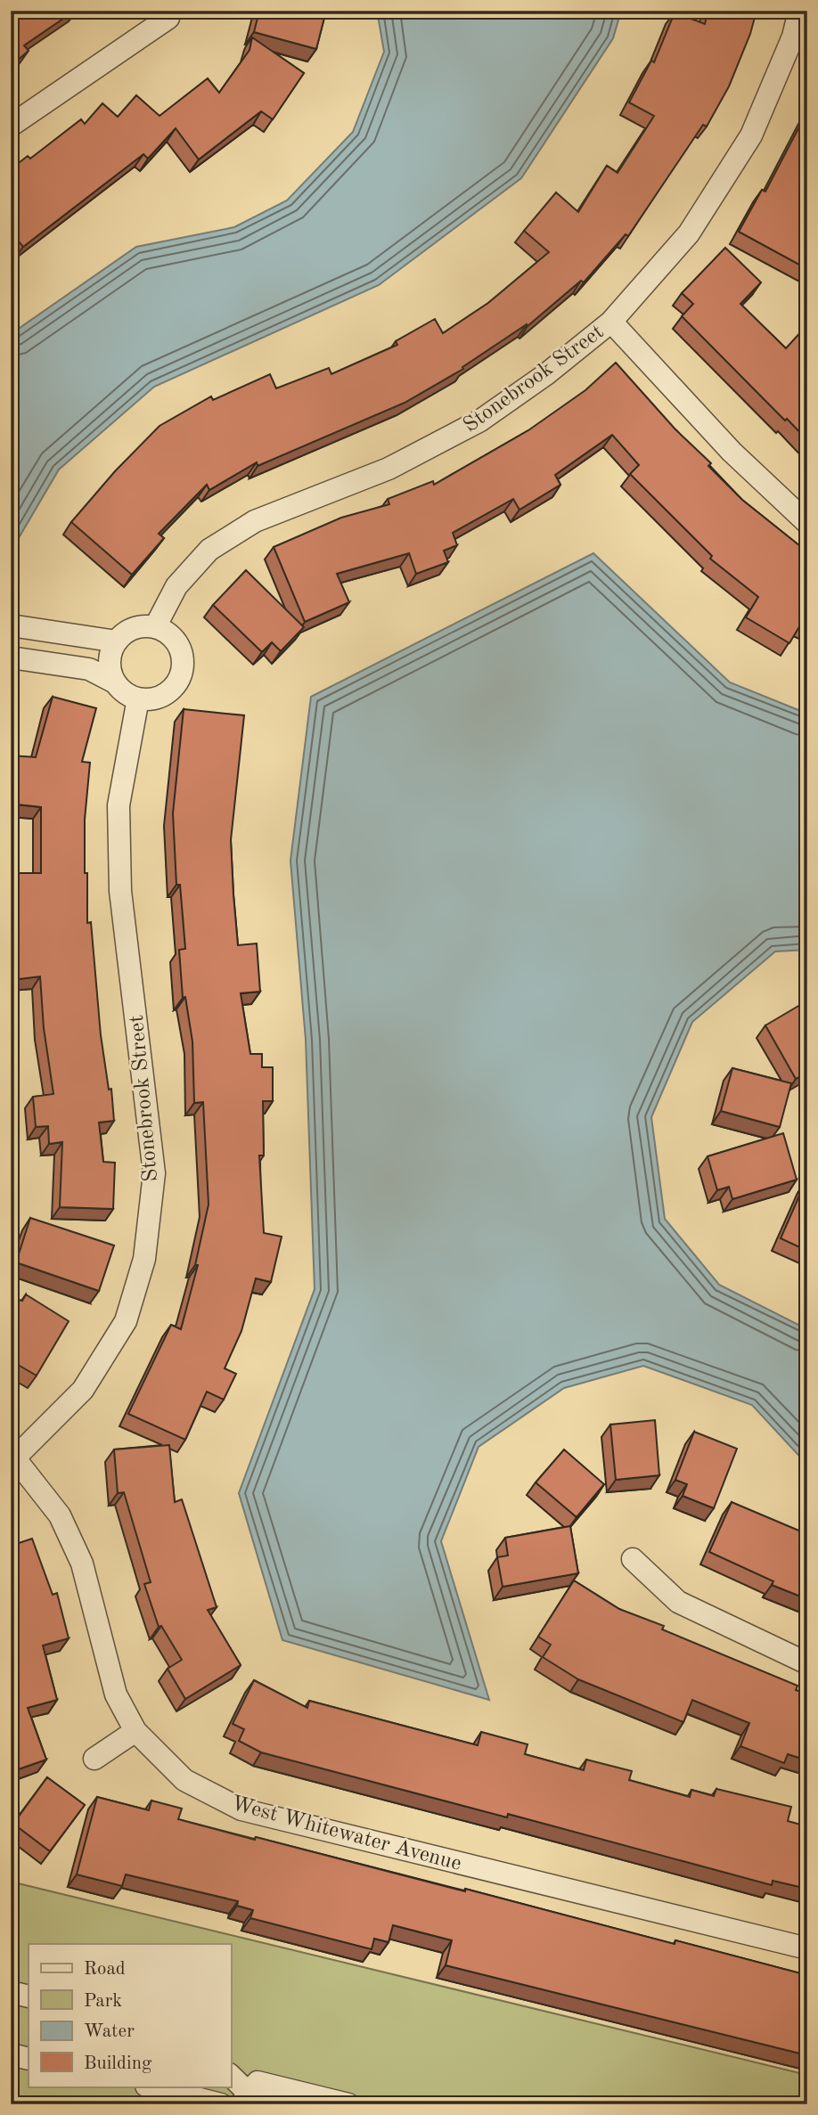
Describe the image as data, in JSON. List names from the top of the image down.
{
  "streets": {
    "street": ["Stonebrook Street", "West Whitewater Avenue"]
  },
  "crossings": [
    ["Stonebrook Street", "West Whitewater Avenue"]
  ],
  "legend": [
    "Road",
    "Park",
    "Water",
    "Building"
  ]
}
